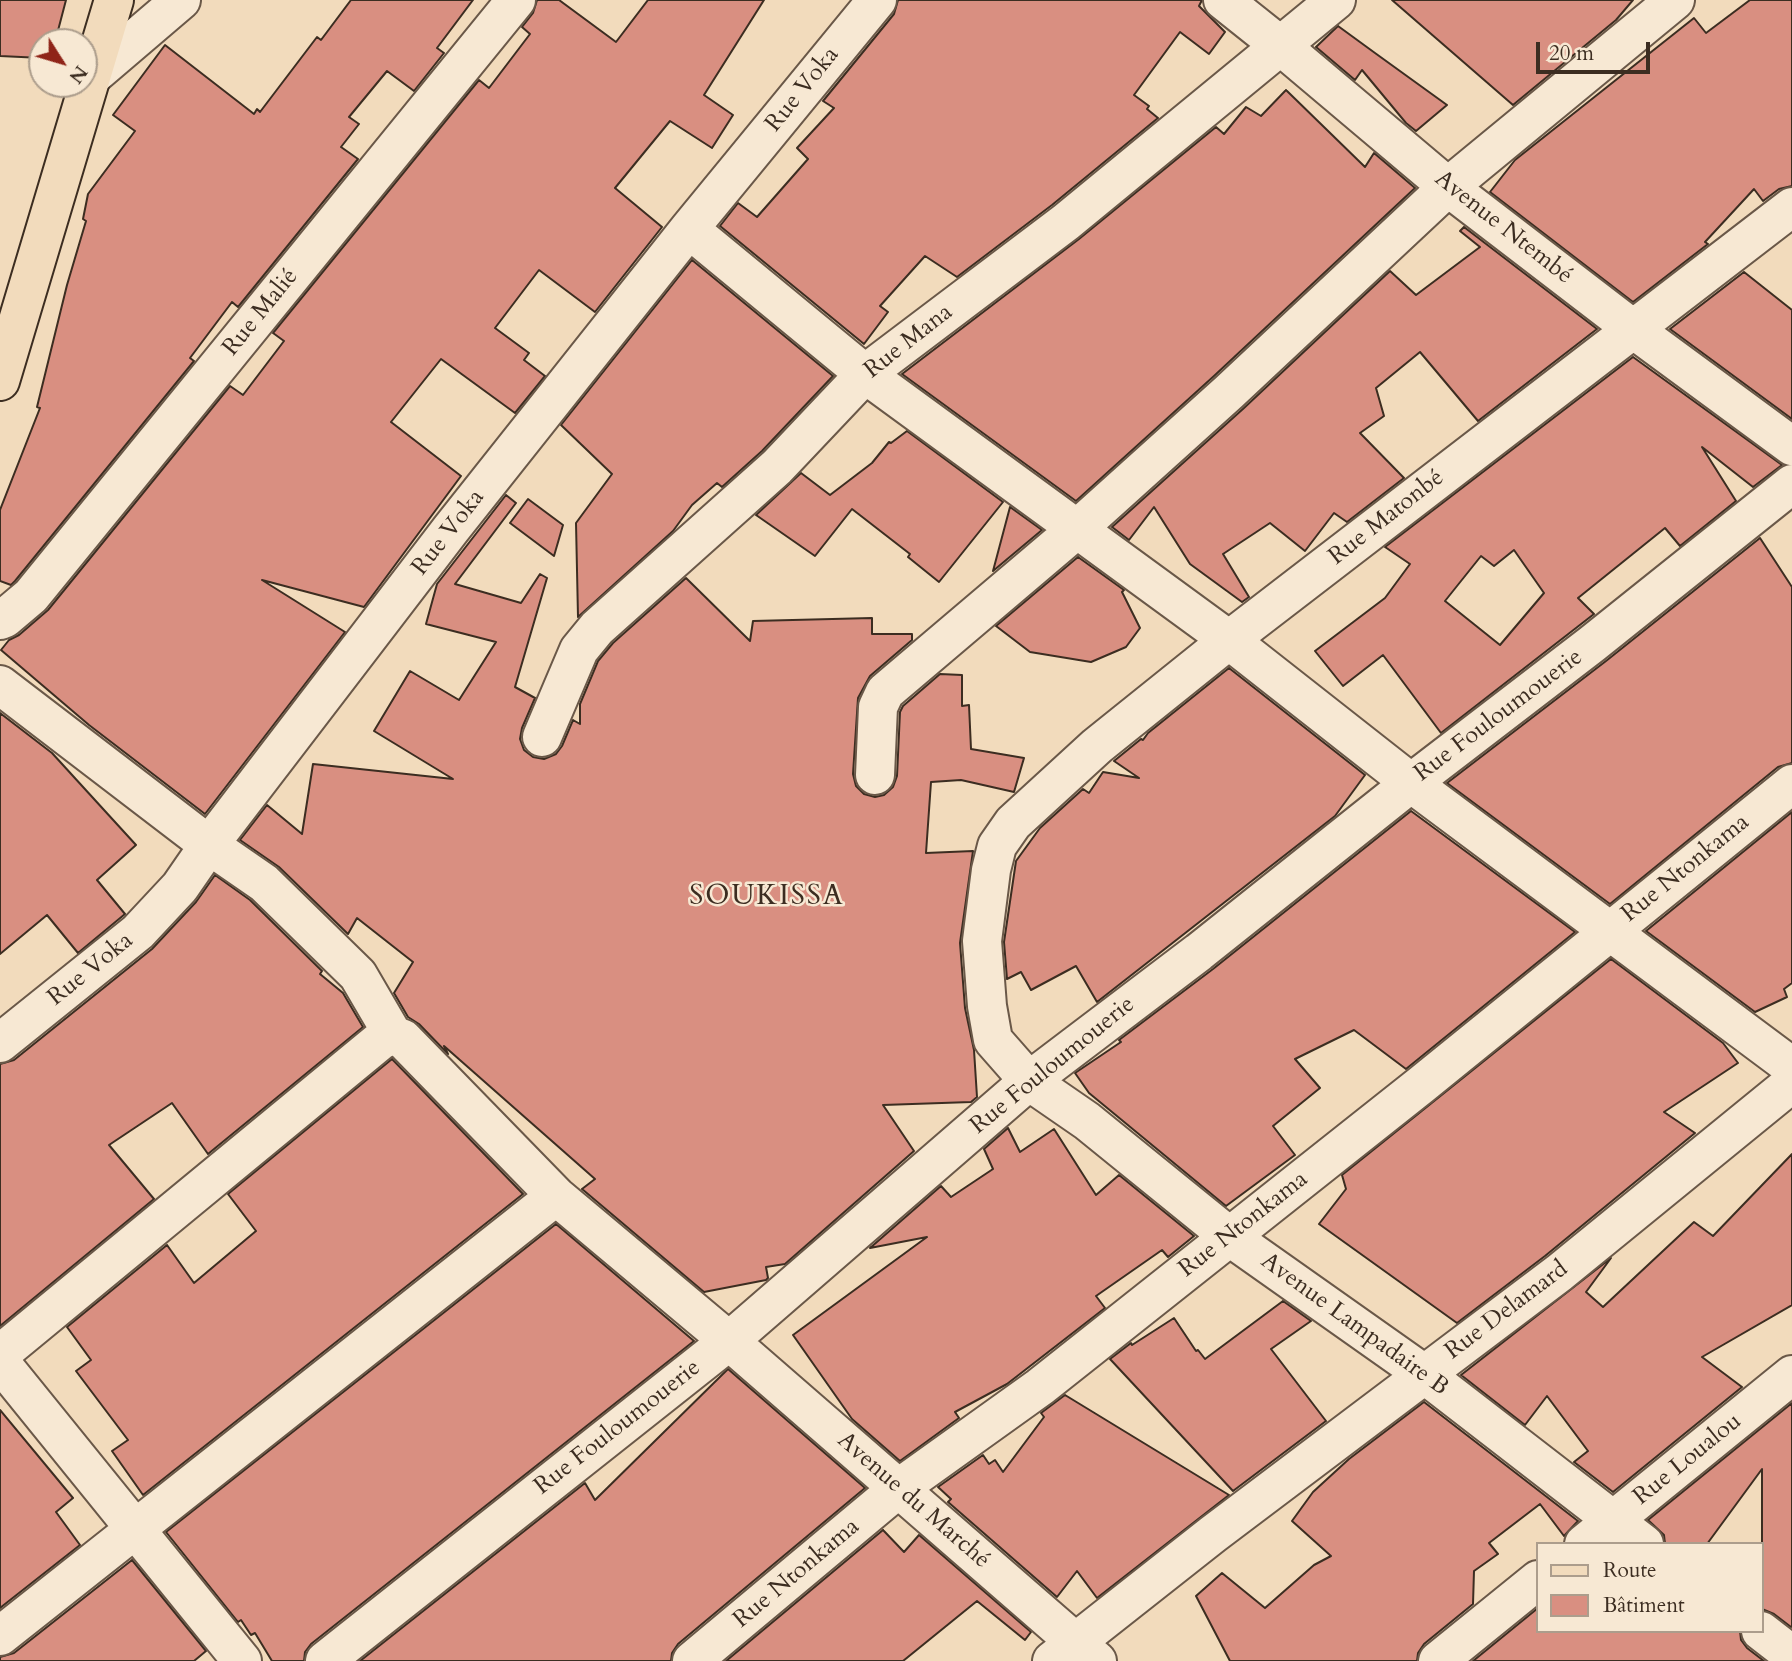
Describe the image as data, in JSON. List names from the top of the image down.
{
  "streets": {
    "street": [
      "Rue Voka",
      "Avenue Ntembé",
      "Rue Malié",
      "Rue Mana",
      "Rue Matonbé",
      "Rue Fouloumouerie",
      "Rue Ntonkama",
      "Rue Delamard",
      "Avenue Lampadaire B",
      "Rue Loualou",
      "Avenue du Marché"
    ]
  },
  "crossings": [
    ["Avenue Ntembé", "Rue Mana"],
    ["Avenue Ntembé", "Rue Matonbé"],
    ["Rue Matonbé", "Avenue Lampadaire B"],
    ["Rue Fouloumouerie", "Avenue Lampadaire B"],
    ["Rue Fouloumouerie", "Avenue du Marché"],
    ["Rue Ntonkama", "Avenue Lampadaire B"],
    ["Rue Ntonkama", "Avenue du Marché"],
    ["Rue Delamard", "Avenue Lampadaire B"],
    ["Rue Delamard", "Avenue du Marché"],
    ["Avenue Lampadaire B", "Rue Loualou"]
  ],
  "districts": ["SOUKISSA"],
  "legend": ["Route", "Bâtiment"],
  "scale_bar": "20 m",
  "north": "bottom right"
}
